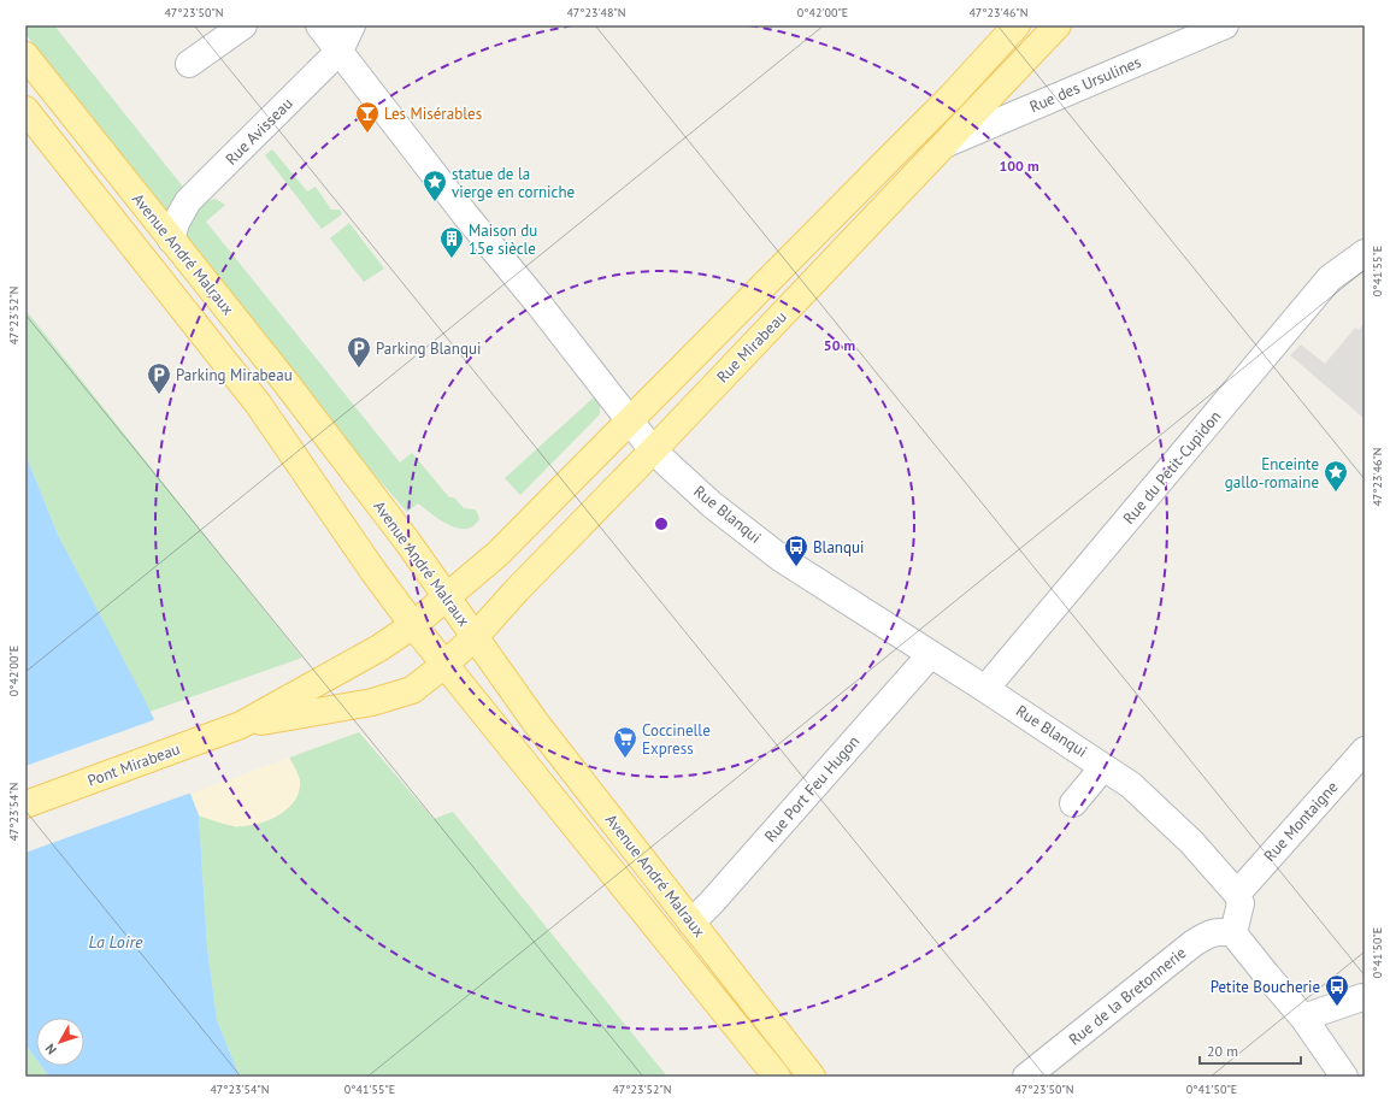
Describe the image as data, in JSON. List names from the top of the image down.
{
  "streets": {
    "main road": ["Avenue André Malraux", "Rue Mirabeau", "Pont Mirabeau"],
    "street": [
      "Rue des Ursulines",
      "Rue Avisseau",
      "Rue du Petit-Cupidon",
      "Rue Blanqui",
      "Rue Port Feu Hugon",
      "Rue Montaigne",
      "Rue de la Bretonnerie"
    ]
  },
  "crossings": [
    ["Rue des Ursulines", "Rue Mirabeau"],
    ["Rue Avisseau", "Avenue André Malraux"],
    ["Rue Avisseau", "Rue Blanqui"],
    ["Avenue André Malraux", "Rue Mirabeau"],
    ["Avenue André Malraux", "Pont Mirabeau"],
    ["Avenue André Malraux", "Rue Port Feu Hugon"],
    ["Rue Mirabeau", "Rue Blanqui"],
    ["Rue Mirabeau", "Pont Mirabeau"],
    ["Rue du Petit-Cupidon", "Rue Blanqui"],
    ["Rue Blanqui", "Rue Port Feu Hugon"],
    ["Rue Blanqui", "Rue Montaigne"]
  ],
  "water": ["La Loire"],
  "places": {
    "bar": ["Les Misérables"],
    "place": ["statue de la vierge en corniche", "Enceinte gallo-romaine"],
    "building": ["Maison du 15e siècle"],
    "parking": ["Parking Blanqui", "Parking Mirabeau"],
    "bus stop": ["Blanqui", "Petite Boucherie"],
    "supermarket": ["Coccinelle Express"]
  },
  "scale_bar": "20 m",
  "north": "bottom left",
  "coordinates": [
    "47°23'50\"N",
    "47°23'48\"N",
    "0°42'00\"E",
    "47°23'46\"N",
    "0°41'55\"E",
    "47°23'52\"N",
    "47°23'54\"N",
    "0°41'50\"E"
  ],
  "rings": ["100 m", "50 m"]
}
